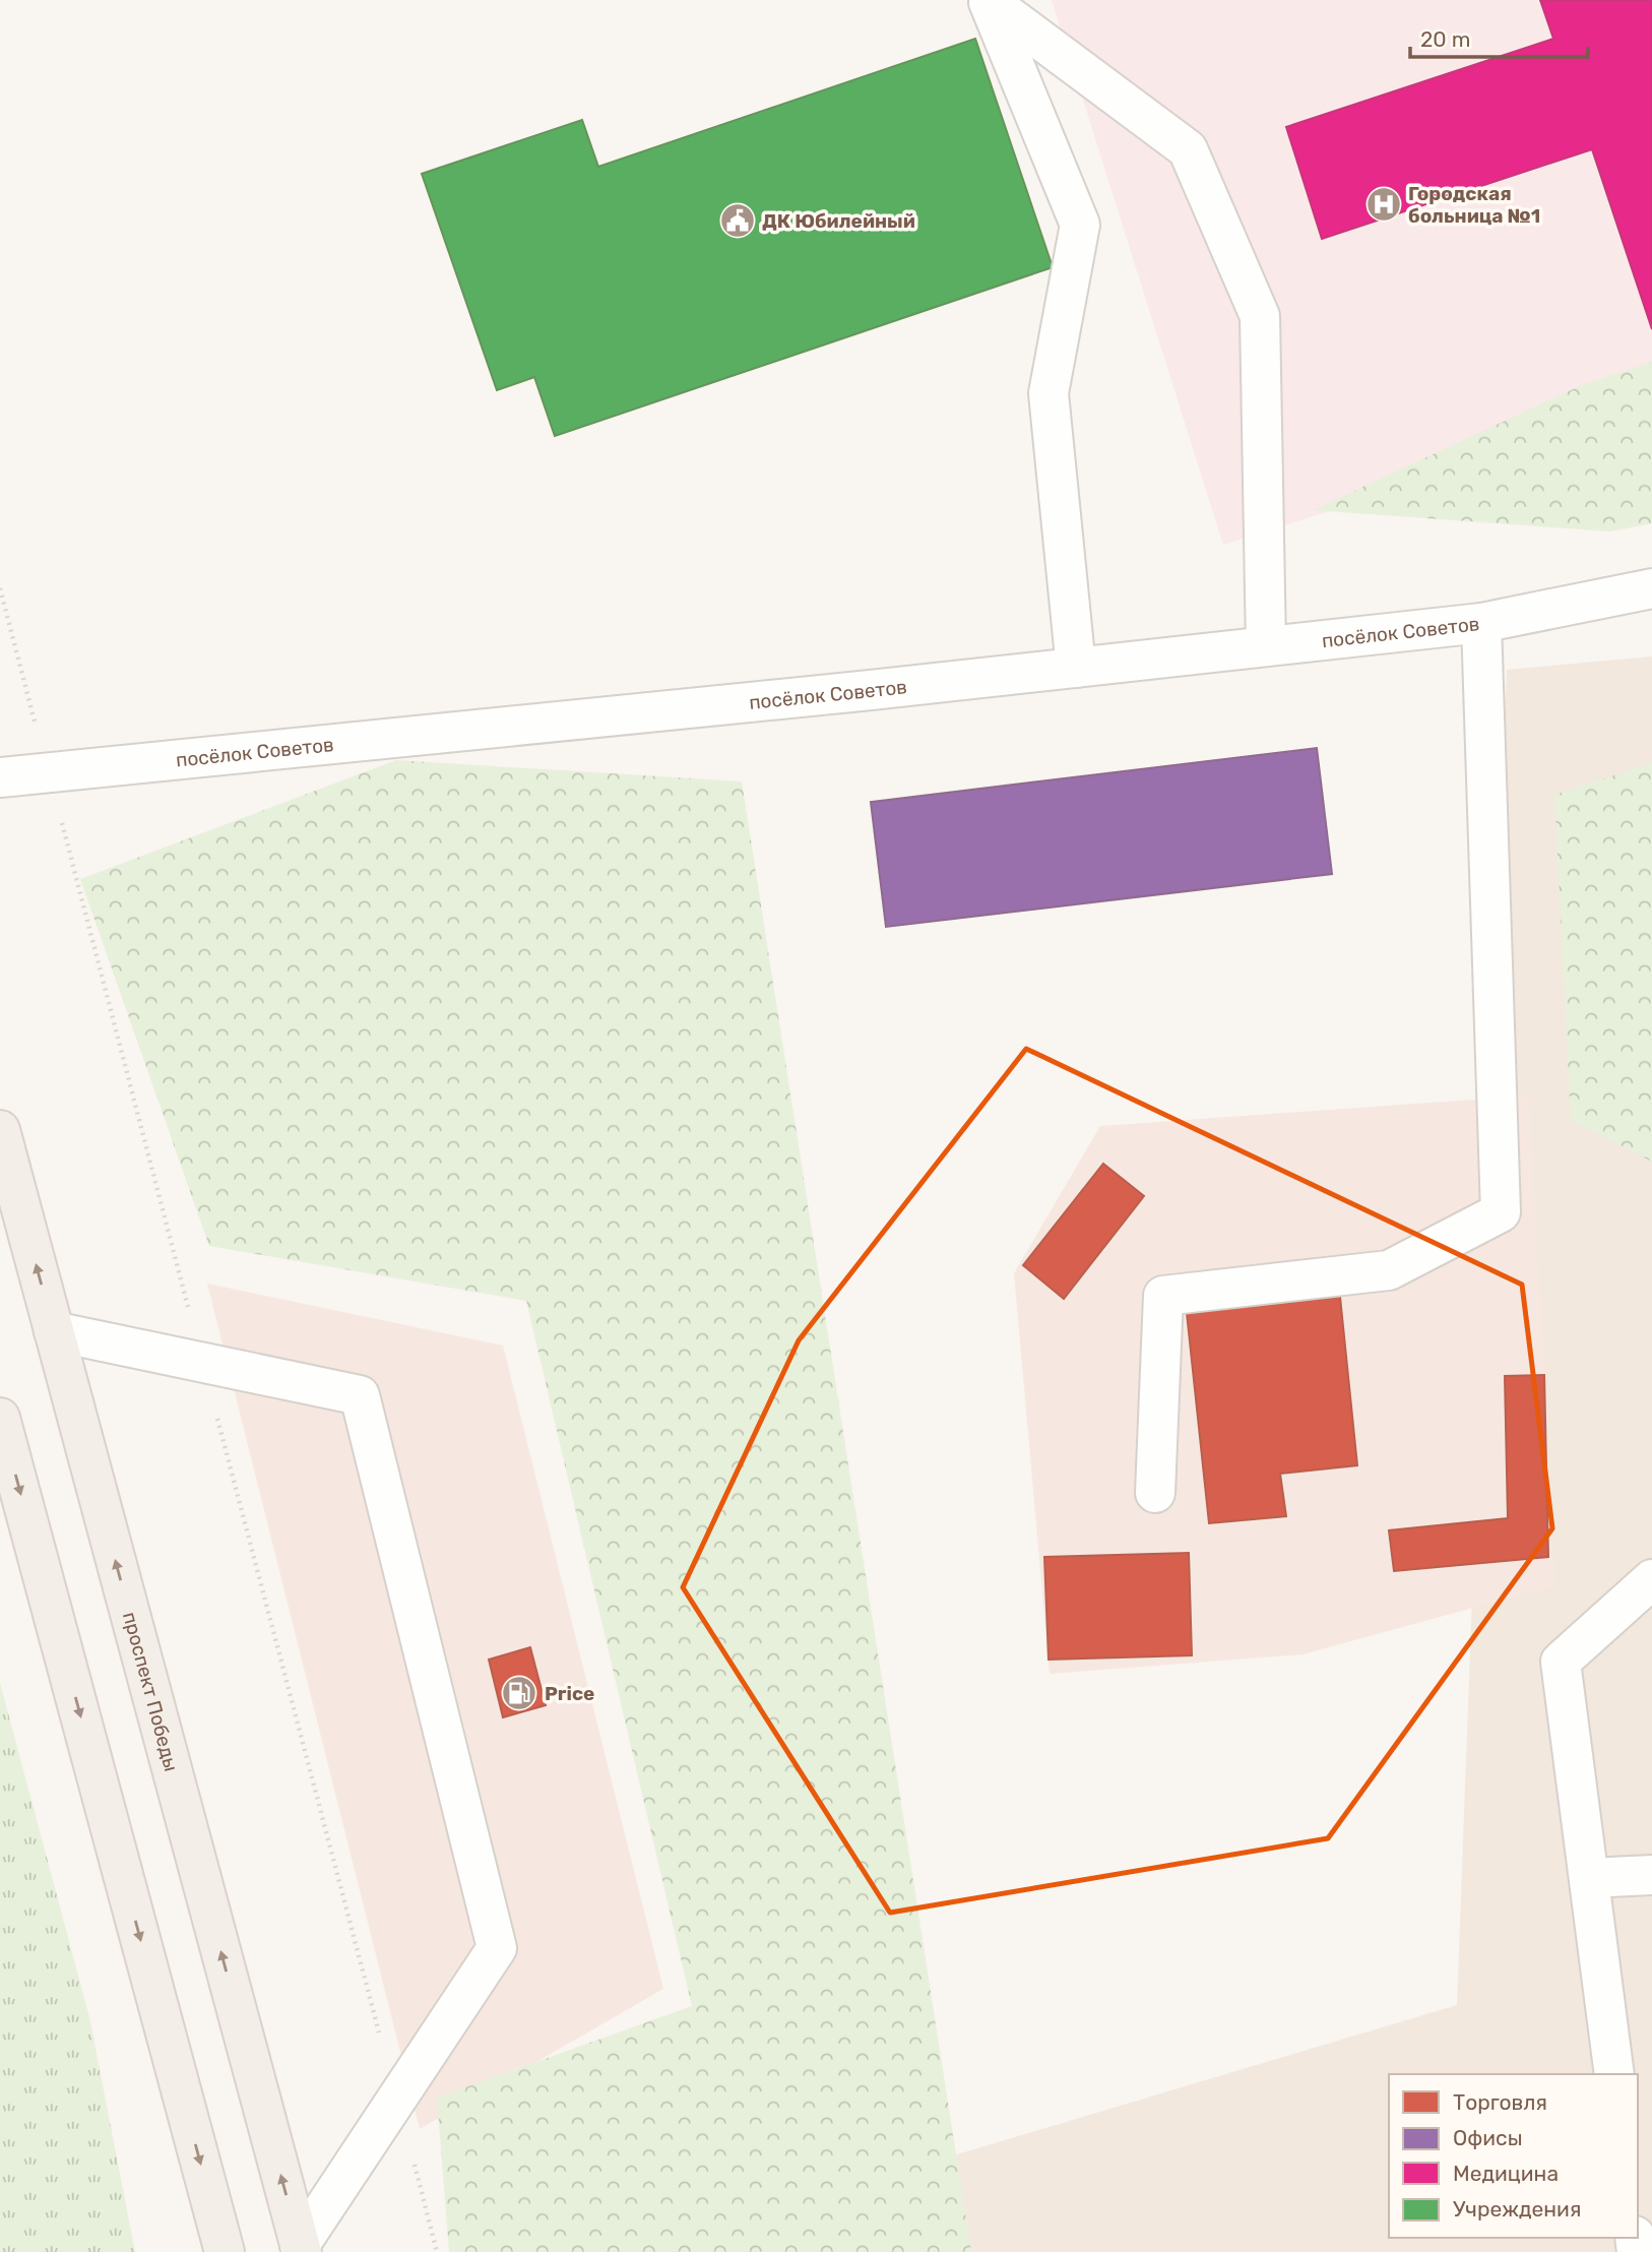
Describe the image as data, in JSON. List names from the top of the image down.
{
  "streets": {
    "main road": ["проспект Победы"],
    "street": ["посёлок Советов"]
  },
  "places": {
    "hospital": ["Городская больница №1"],
    "public building": ["ДК Юбилейный"],
    "fuel station": ["Price"]
  },
  "legend": [
    "Торговля",
    "Офисы",
    "Медицина",
    "Учреждения"
  ],
  "scale_bar": "20 m"
}
